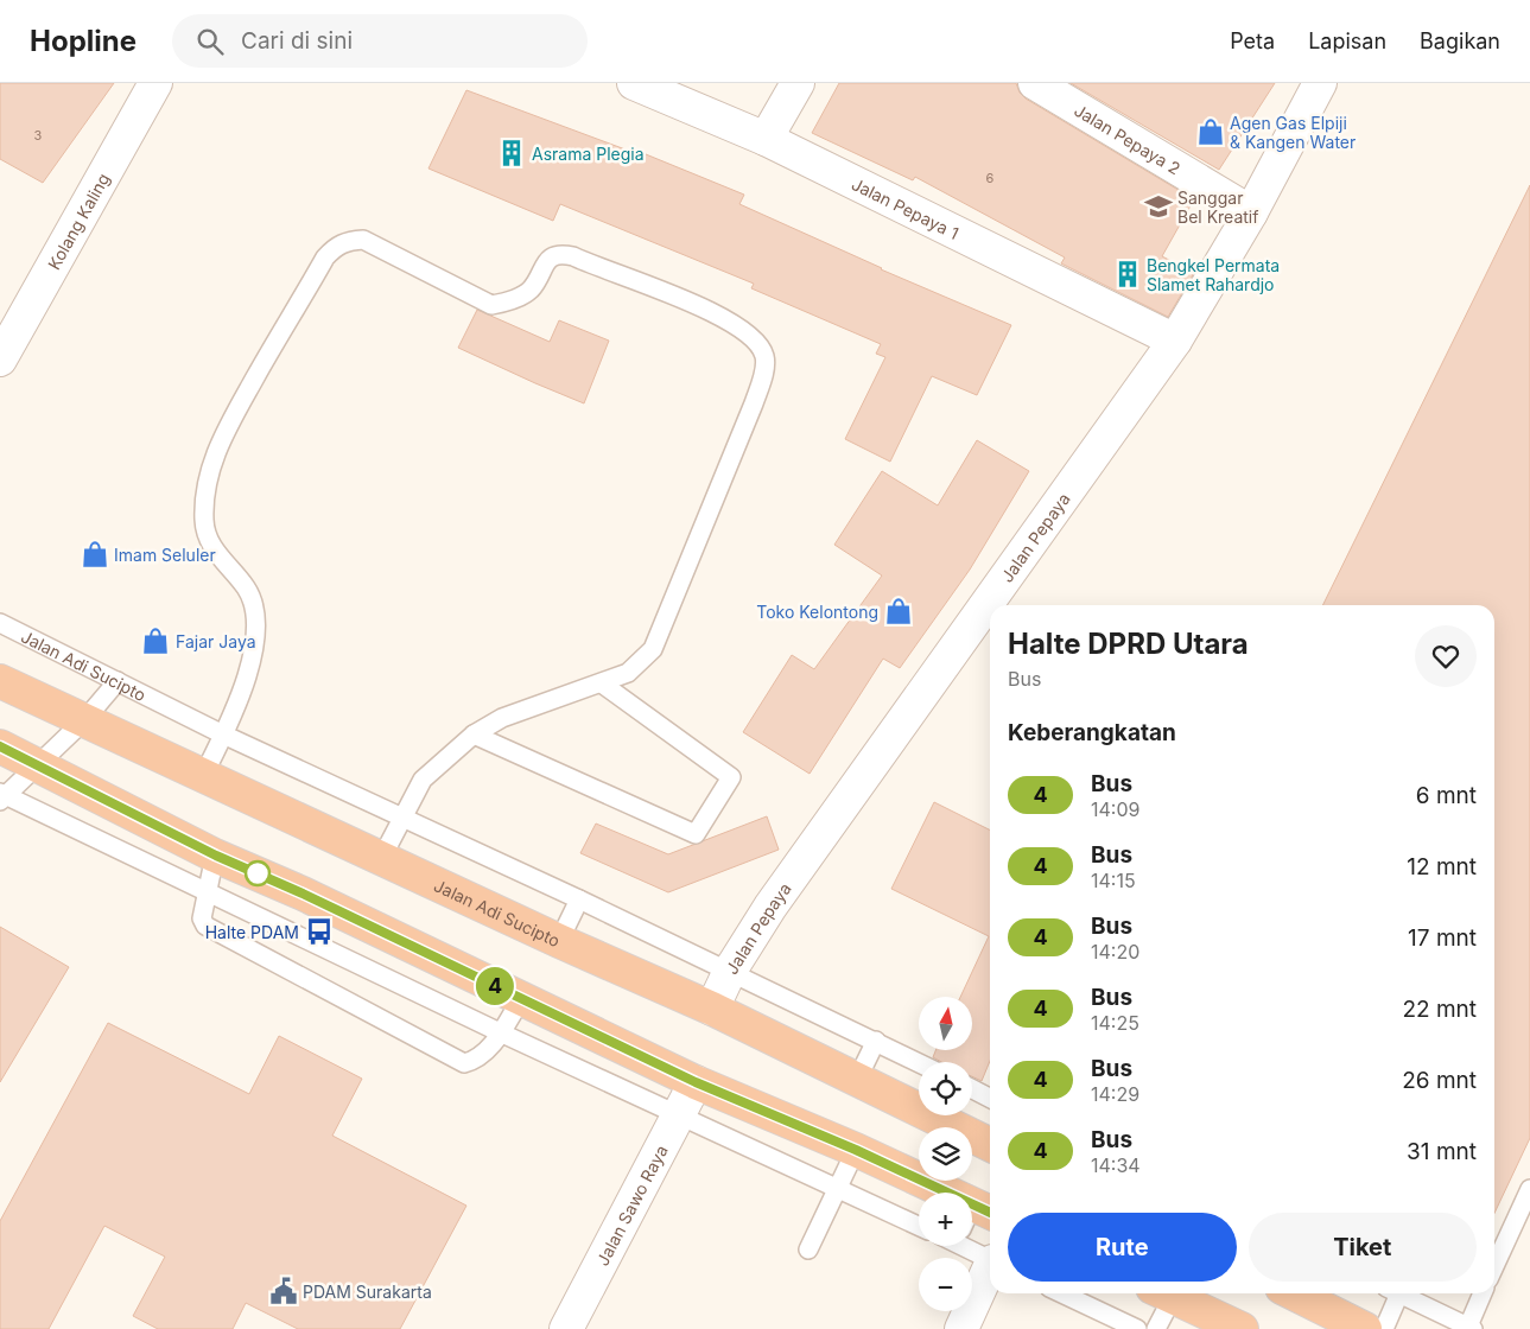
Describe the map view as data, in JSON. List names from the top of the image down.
{
  "streets": {
    "highway": ["Jalan Adi Sucipto"],
    "street": [
      "Jalan Pepaya 2",
      "Jalan Pepaya 1",
      "Kolang Kaling",
      "Jalan Pepaya",
      "Jalan Sawo Raya"
    ]
  },
  "crossings": [
    ["Jalan Pepaya 2", "Jalan Pepaya"],
    ["Jalan Pepaya 1", "Jalan Pepaya"],
    ["Jalan Pepaya", "Jalan Adi Sucipto"]
  ],
  "places": {
    "shop": [
      "Agen Gas Elpiji & Kangen Water",
      "Imam Seluler",
      "Toko Kelontong",
      "Fajar Jaya"
    ],
    "building": ["Asrama Plegia", "Bengkel Permata Slamet Rahardjo"],
    "school or university": ["Sanggar Bel Kreatif"],
    "bus stop": ["Halte PDAM"],
    "public building": ["PDAM Surakarta"]
  },
  "lines": ["bus line 4"],
  "house_numbers": ["3", "6"],
  "north": "top",
  "page": {
    "header": "Hopline",
    "search": "Cari di sini",
    "nav": ["Peta", "Lapisan", "Bagikan"],
    "on_map": "4",
    "heading": [
      ["Halte DPRD Utara", "Bus"],
      "Keberangkatan"
    ],
    "list": [
      {
        "mark": "4",
        "name": "Bus",
        "note": "14:09",
        "value": "6 mnt"
      },
      {
        "mark": "4",
        "name": "Bus",
        "note": "14:15",
        "value": "12 mnt"
      },
      {
        "mark": "4",
        "name": "Bus",
        "note": "14:20",
        "value": "17 mnt"
      },
      {
        "mark": "4",
        "name": "Bus",
        "note": "14:25",
        "value": "22 mnt"
      },
      {
        "mark": "4",
        "name": "Bus",
        "note": "14:29",
        "value": "26 mnt"
      },
      {
        "mark": "4",
        "name": "Bus",
        "note": "14:34",
        "value": "31 mnt"
      }
    ],
    "map_buttons": ["+", "−"],
    "buttons": ["Rute", "Tiket"]
  }
}
